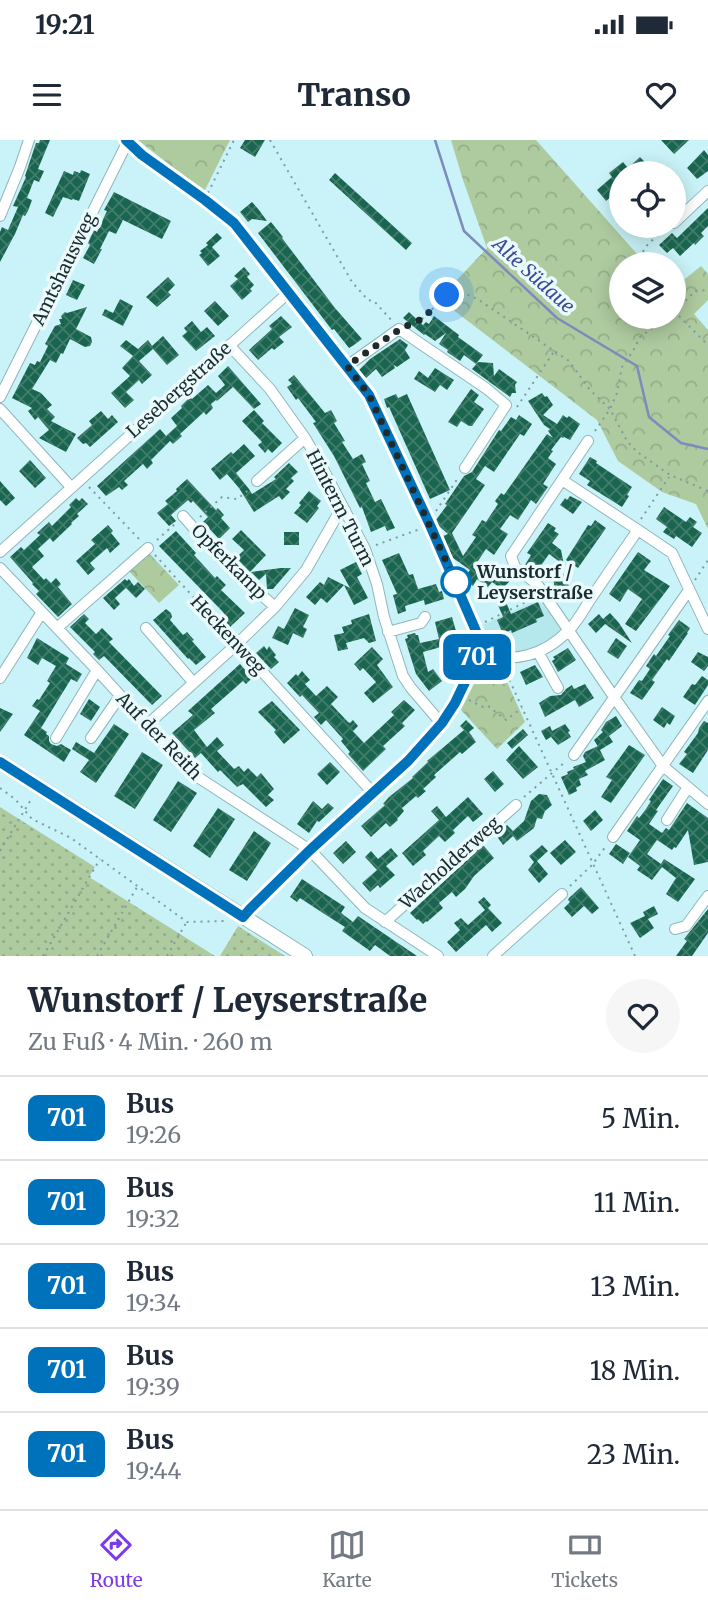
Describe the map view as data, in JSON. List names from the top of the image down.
{
  "streets": {
    "street": [
      "Amtshausweg",
      "Lesebergstraße",
      "Hinterm Turm",
      "Opferkamp",
      "Heckenweg",
      "Auf der Reith",
      "Wacholderweg"
    ]
  },
  "crossings": [
    ["Lesebergstraße", "Hinterm Turm"],
    ["Lesebergstraße", "Heckenweg"],
    ["Auf der Reith", "Wacholderweg"]
  ],
  "water": ["Alte Südaue"],
  "places": ["Wunstorf / Leyserstraße"],
  "lines": ["bus line 701"],
  "page": {
    "status": "19:21",
    "header": "Transo",
    "on_map": "701",
    "heading": ["Wunstorf / Leyserstraße", "Zu Fuß · 4 Min. · 260 m"],
    "list": [
      {
        "mark": "701",
        "name": "Bus",
        "note": "19:26",
        "value": "5 Min."
      },
      {
        "mark": "701",
        "name": "Bus",
        "note": "19:32",
        "value": "11 Min."
      },
      {
        "mark": "701",
        "name": "Bus",
        "note": "19:34",
        "value": "13 Min."
      },
      {
        "mark": "701",
        "name": "Bus",
        "note": "19:39",
        "value": "18 Min."
      },
      {
        "mark": "701",
        "name": "Bus",
        "note": "19:44",
        "value": "23 Min."
      }
    ],
    "tabs": ["Route", "Karte", "Tickets"]
  }
}
